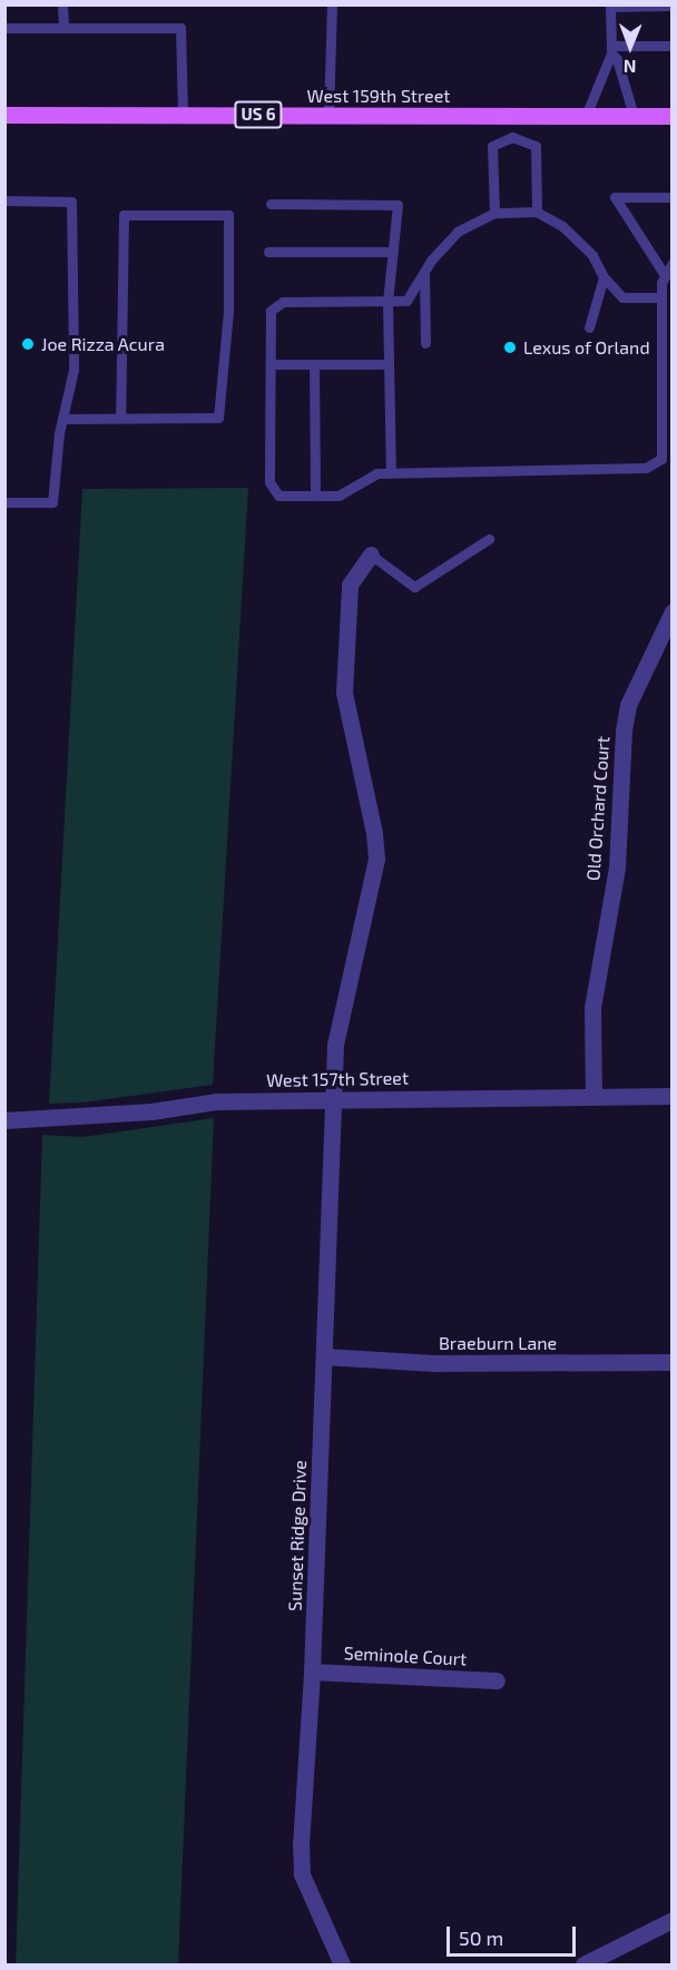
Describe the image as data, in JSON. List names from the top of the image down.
{
  "streets": {
    "main road": ["West 159th Street", "US 6"],
    "street": [
      "Old Orchard Court",
      "West 157th Street",
      "Braeburn Lane",
      "Sunset Ridge Drive",
      "Seminole Court"
    ]
  },
  "crossings": [
    ["Old Orchard Court", "West 157th Street"],
    ["West 157th Street", "Sunset Ridge Drive"],
    ["Braeburn Lane", "Sunset Ridge Drive"],
    ["Sunset Ridge Drive", "Seminole Court"]
  ],
  "places": ["Joe Rizza Acura", "Lexus of Orland"],
  "scale_bar": "50 m",
  "north": "bottom"
}
